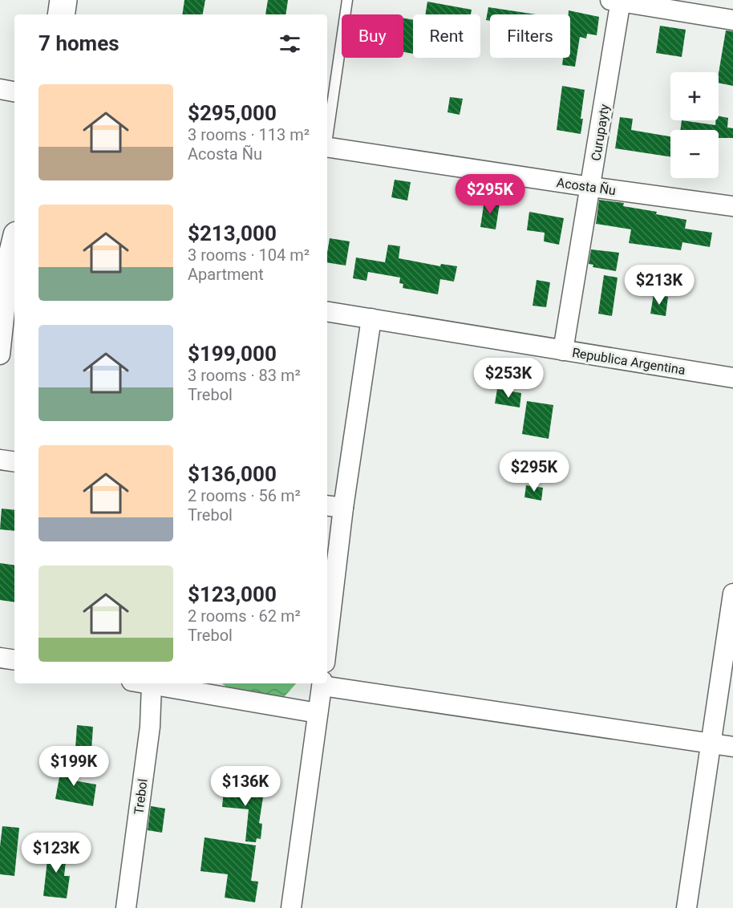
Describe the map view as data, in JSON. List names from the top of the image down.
{
  "streets": {
    "street": [
      "Curupayty",
      "Acosta Ñu",
      "Republica Argentina",
      "Trebol"
    ]
  },
  "crossings": [
    ["Curupayty", "Acosta Ñu"],
    ["Curupayty", "Republica Argentina"]
  ],
  "page": {
    "chip": ["Buy", "Rent", "Filters"],
    "heading": "7 homes",
    "map_buttons": ["+", "−"],
    "list": [
      {
        "name": "$295,000",
        "note": "3 rooms · 113 m² · Acosta Ñu"
      },
      {
        "name": "$213,000",
        "note": "3 rooms · 104 m² · Apartment"
      },
      {
        "name": "$199,000",
        "note": "3 rooms · 83 m² · Trebol"
      },
      {
        "name": "$136,000",
        "note": "2 rooms · 56 m² · Trebol"
      },
      {
        "name": "$123,000",
        "note": "2 rooms · 62 m² · Trebol"
      }
    ],
    "price": [
      "$295K",
      "$213K",
      "$253K",
      "$295K",
      "$199K",
      "$136K",
      "$123K"
    ]
  }
}
